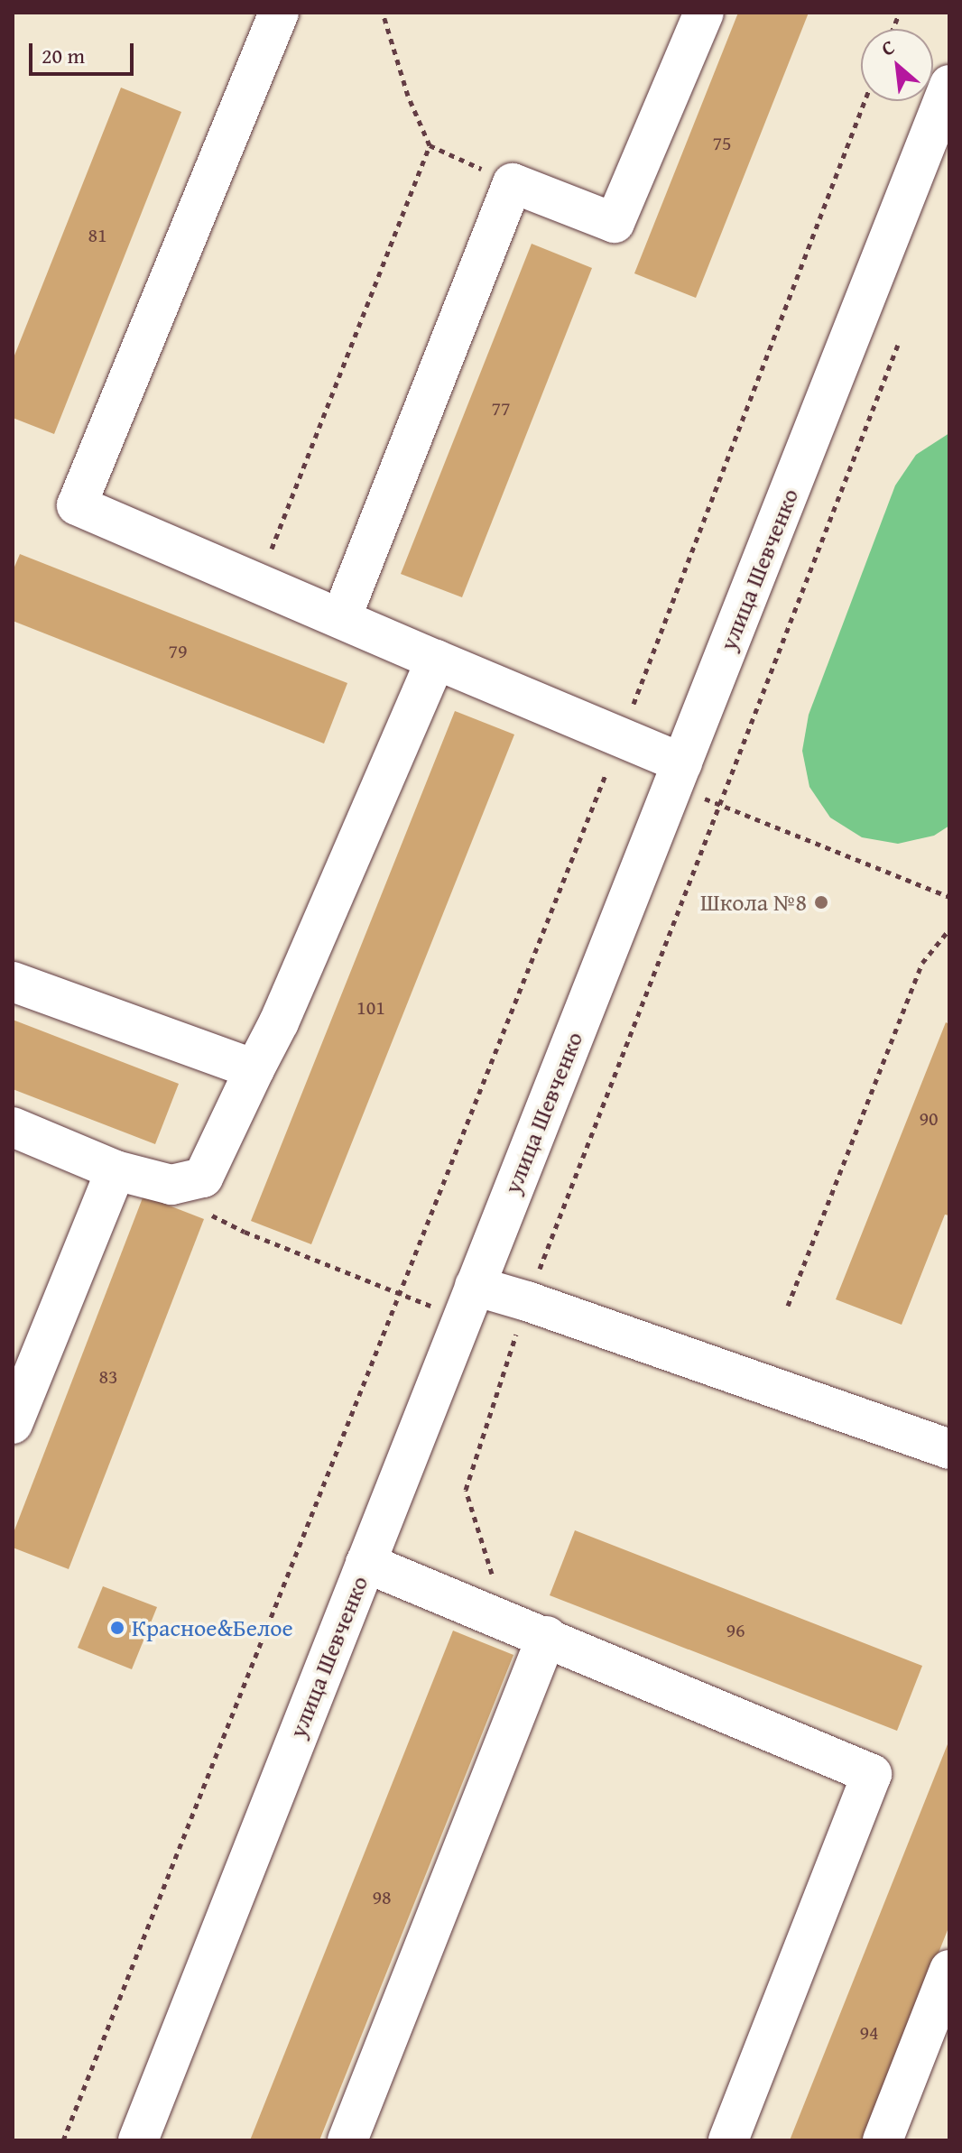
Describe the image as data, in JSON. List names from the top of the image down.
{
  "streets": {
    "street": ["улица Шевченко"]
  },
  "places": ["Школа №8", "Красное&Белое"],
  "house_numbers": [
    "75",
    "81",
    "77",
    "79",
    "101",
    "90",
    "83",
    "96",
    "98",
    "94"
  ],
  "scale_bar": "20 m",
  "north": "top left"
}
